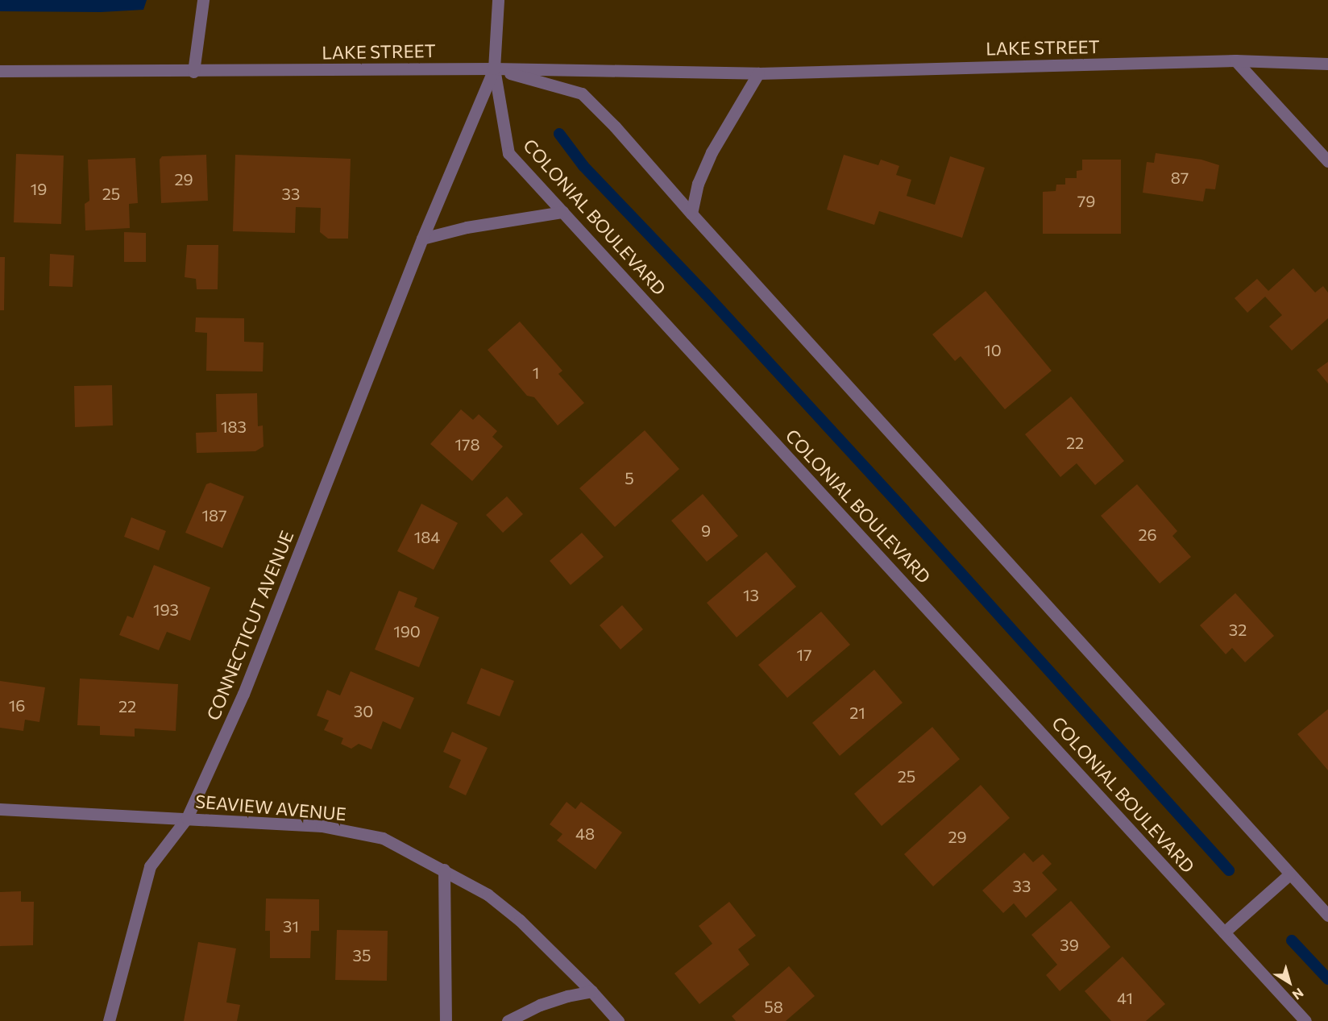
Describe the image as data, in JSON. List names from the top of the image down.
{
  "streets": {
    "street": [
      "LAKE STREET",
      "COLONIAL BOULEVARD",
      "CONNECTICUT AVENUE",
      "SEAVIEW AVENUE"
    ]
  },
  "crossings": [
    ["LAKE STREET", "COLONIAL BOULEVARD"],
    ["LAKE STREET", "CONNECTICUT AVENUE"],
    ["COLONIAL BOULEVARD", "CONNECTICUT AVENUE"],
    ["CONNECTICUT AVENUE", "SEAVIEW AVENUE"]
  ],
  "house_numbers": [
    "87",
    "29",
    "19",
    "25",
    "33",
    "79",
    "10",
    "1",
    "183",
    "22",
    "178",
    "5",
    "187",
    "9",
    "26",
    "184",
    "13",
    "193",
    "32",
    "190",
    "17",
    "16",
    "22",
    "30",
    "21",
    "25",
    "48",
    "29",
    "33",
    "31",
    "39",
    "35",
    "41",
    "58"
  ],
  "north": "bottom right"
}
